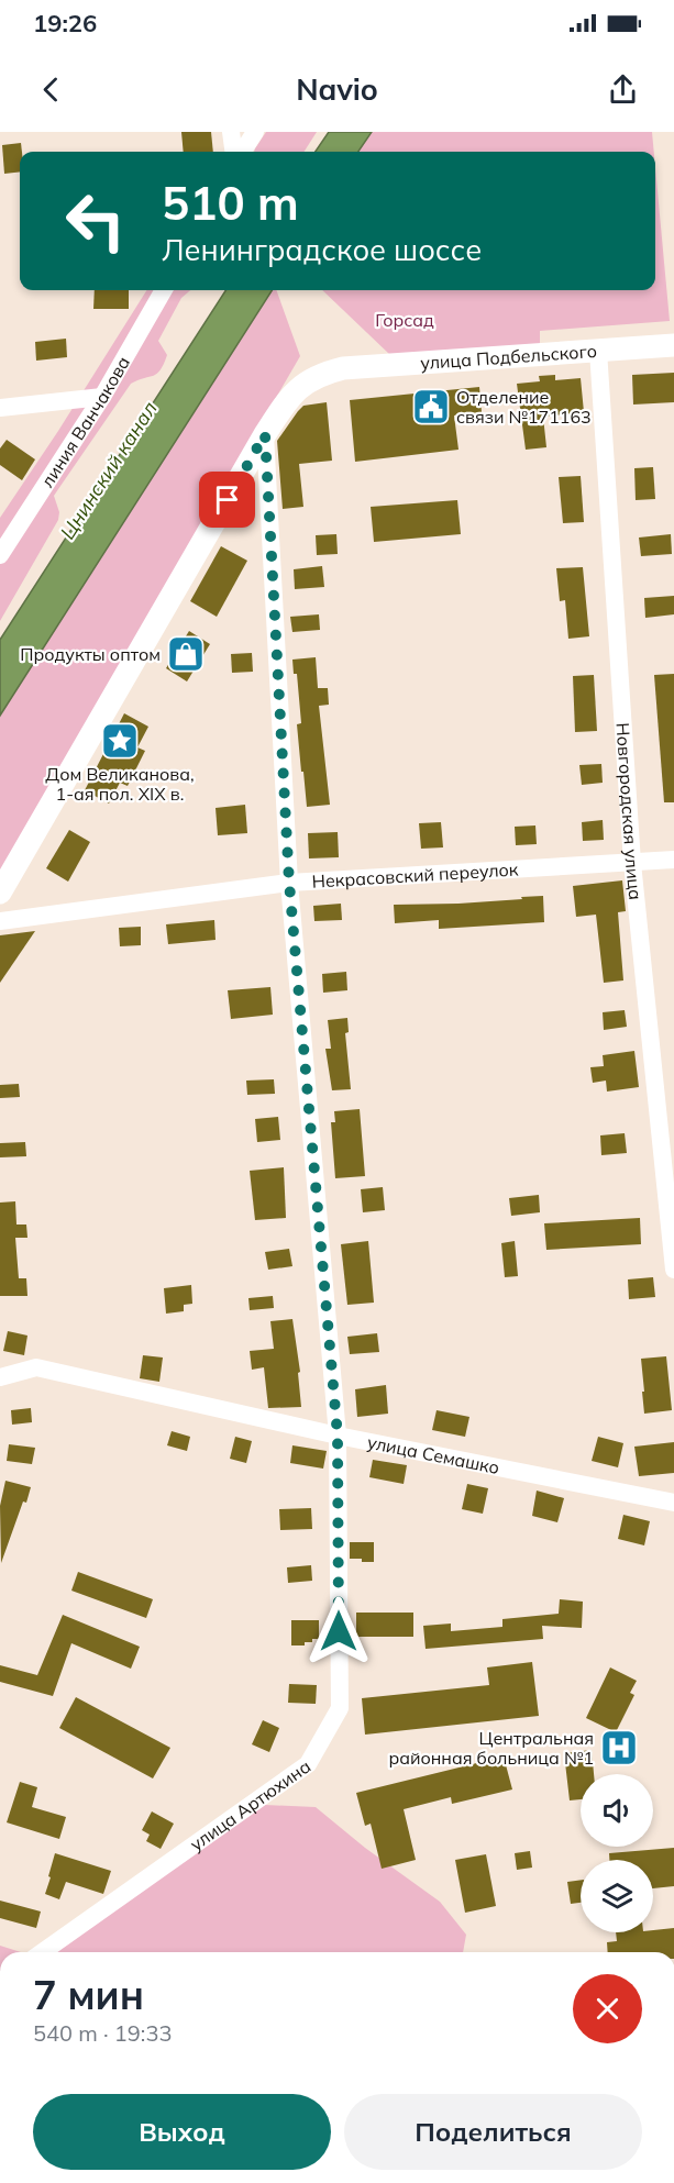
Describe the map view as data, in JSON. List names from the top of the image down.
{
  "streets": {
    "street": [
      "улица Подбельского",
      "линия Ванчакова",
      "Новгородская улица",
      "Некрасовский переулок",
      "улица Семашко",
      "улица Артюхина"
    ]
  },
  "crossings": [
    ["улица Подбельского", "Новгородская улица"],
    ["улица Подбельского", "улица Артюхина"],
    ["Новгородская улица", "Некрасовский переулок"],
    ["Некрасовский переулок", "улица Артюхина"],
    ["улица Семашко", "улица Артюхина"]
  ],
  "water": ["Цнинский канал"],
  "parks": ["Горсад"],
  "places": {
    "public building": ["Отделение связи №171163"],
    "shop": ["Продукты оптом"],
    "place": ["Дом Великанова, 1-ая пол. XIX в."],
    "hospital": ["Центральная районная больница №1"]
  },
  "page": {
    "status": "19:26",
    "header": "Navio",
    "turn": ["510 m", "Ленинградское шоссе"],
    "heading": ["7 мин", "540 m · 19:33"],
    "buttons": ["Выход", "Поделиться"]
  }
}
